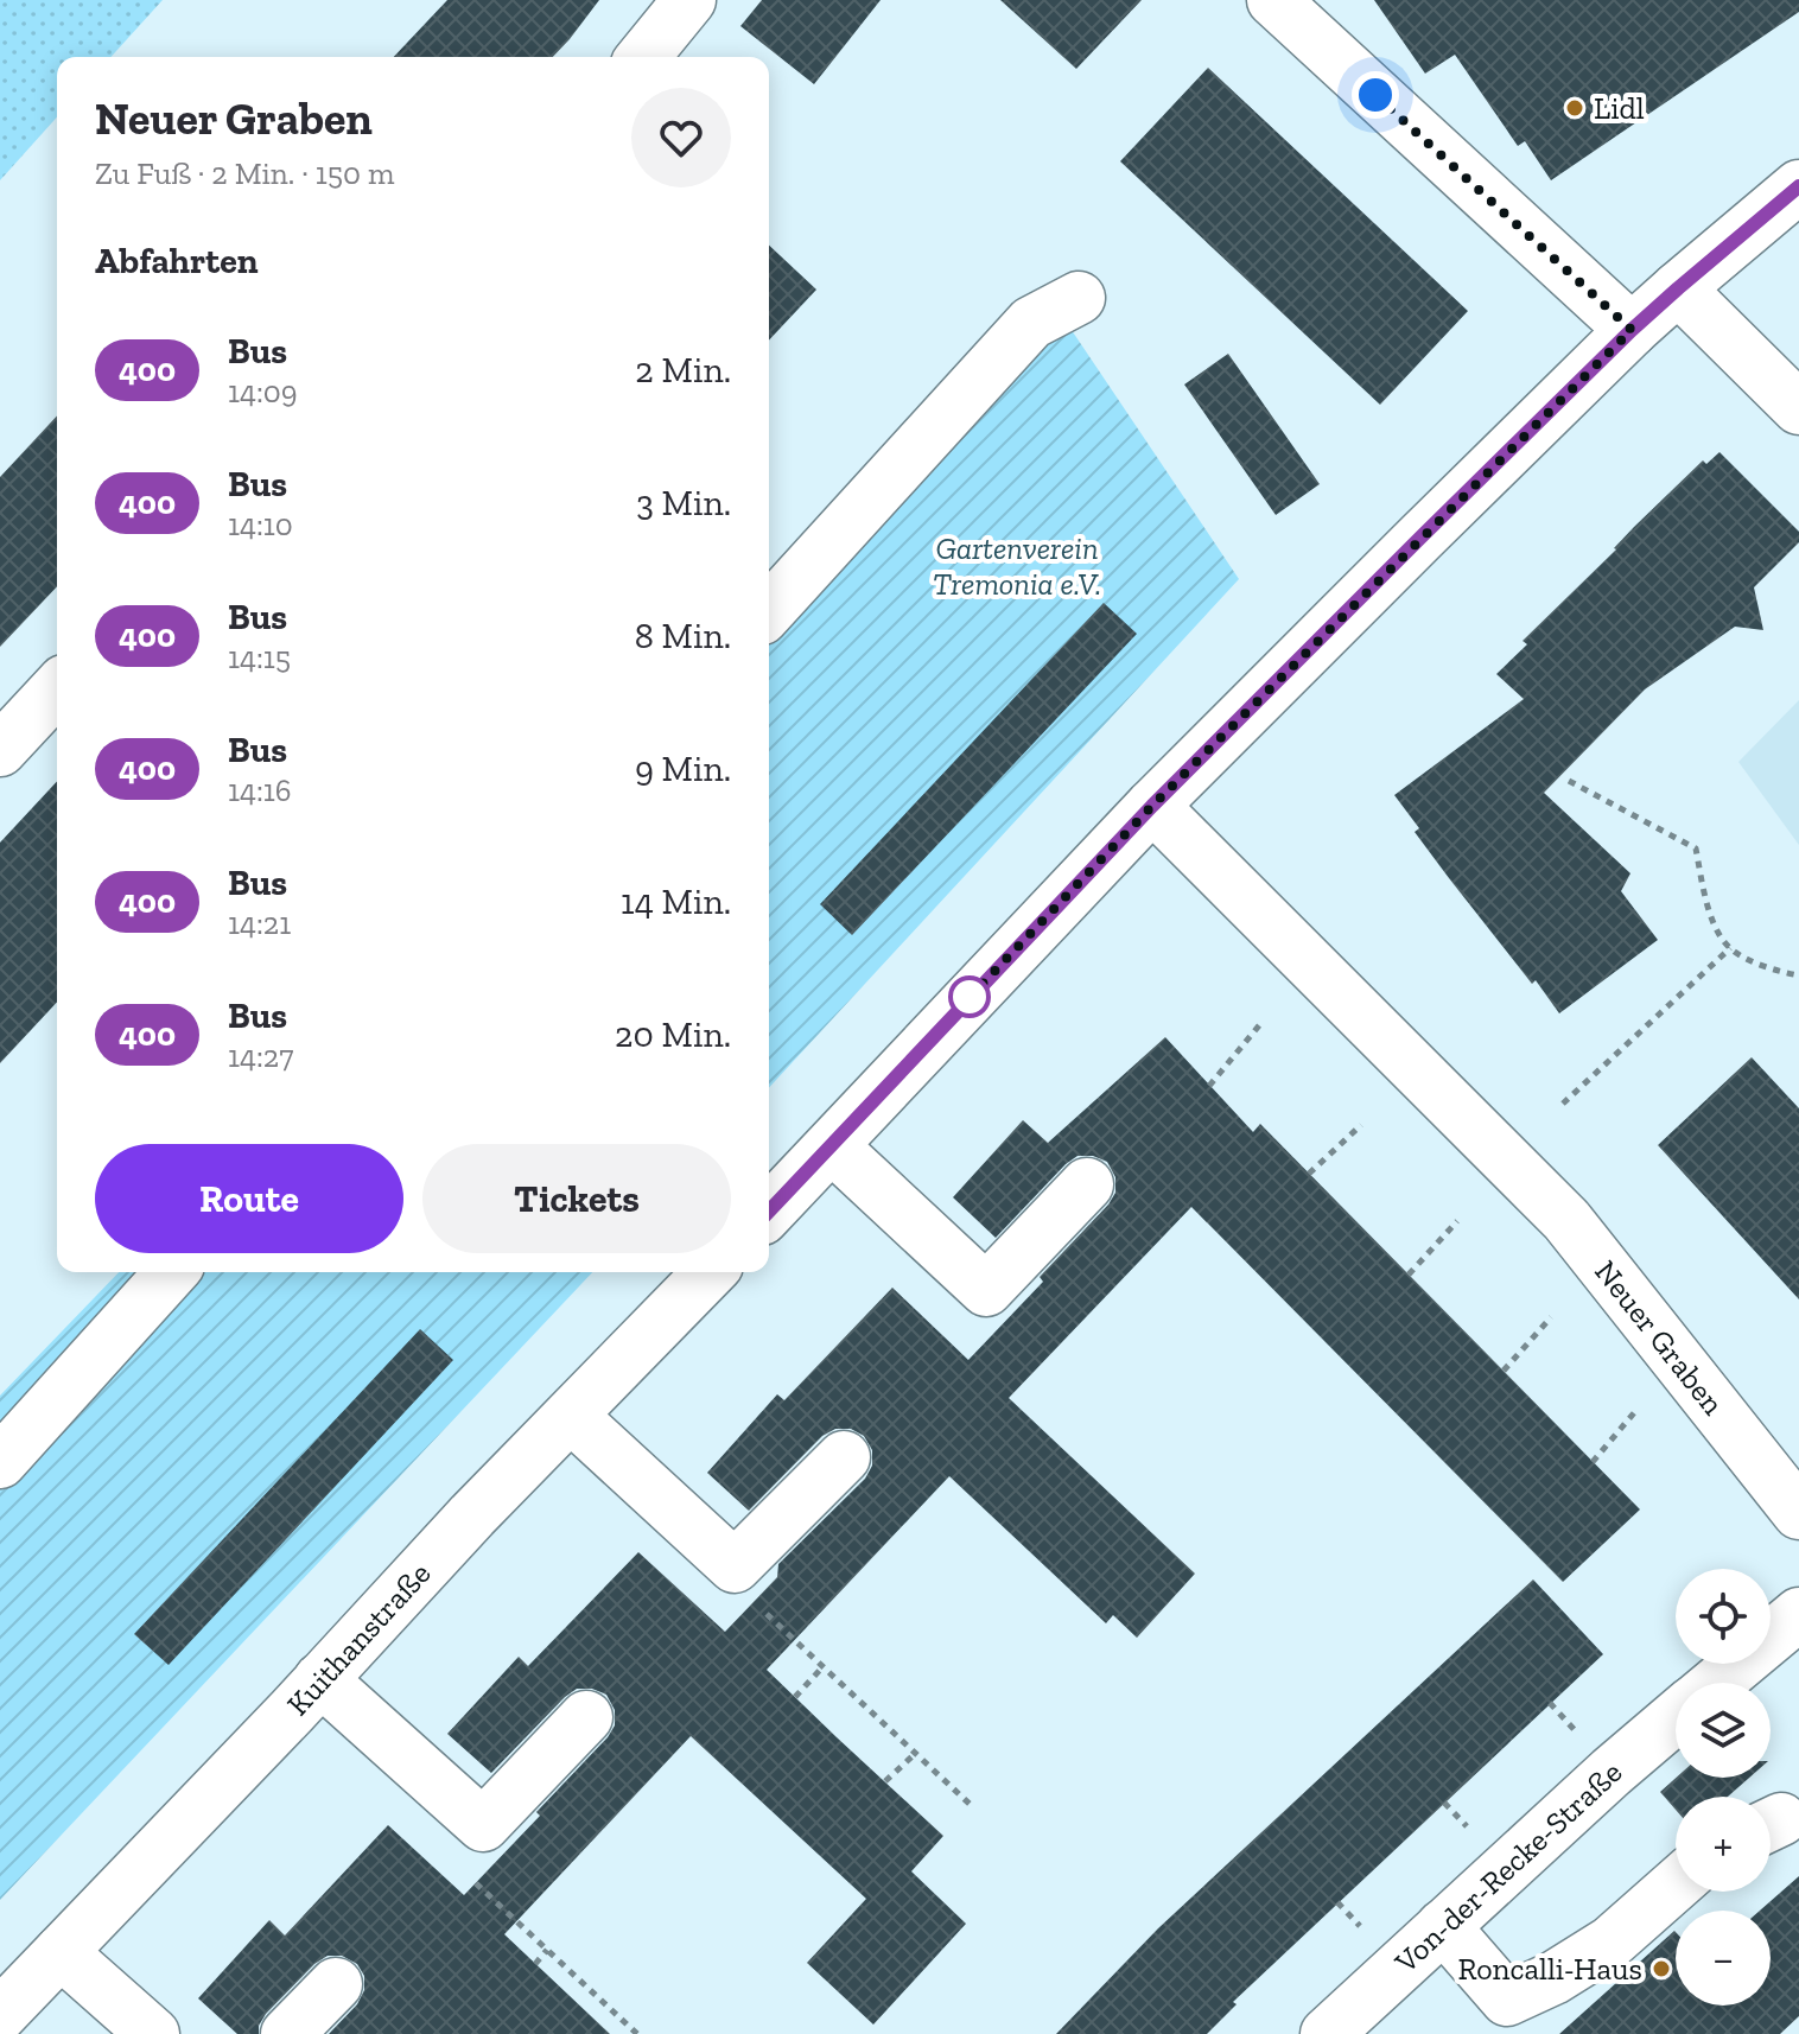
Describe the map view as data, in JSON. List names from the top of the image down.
{
  "streets": {
    "street": ["Neuer Graben", "Kuithanstraße", "Von-der-Recke-Straße"]
  },
  "parks": ["Gartenverein Tremonia e.V."],
  "places": ["Lidl", "Roncalli-Haus"],
  "lines": ["bus line 400"],
  "page": {
    "heading": [
      ["Neuer Graben", "Zu Fuß · 2 Min. · 150 m"],
      "Abfahrten"
    ],
    "list": [
      {
        "mark": "400",
        "name": "Bus",
        "note": "14:09",
        "value": "2 Min."
      },
      {
        "mark": "400",
        "name": "Bus",
        "note": "14:10",
        "value": "3 Min."
      },
      {
        "mark": "400",
        "name": "Bus",
        "note": "14:15",
        "value": "8 Min."
      },
      {
        "mark": "400",
        "name": "Bus",
        "note": "14:16",
        "value": "9 Min."
      },
      {
        "mark": "400",
        "name": "Bus",
        "note": "14:21",
        "value": "14 Min."
      },
      {
        "mark": "400",
        "name": "Bus",
        "note": "14:27",
        "value": "20 Min."
      }
    ],
    "buttons": ["Route", "Tickets"],
    "map_buttons": ["+", "−"]
  }
}
